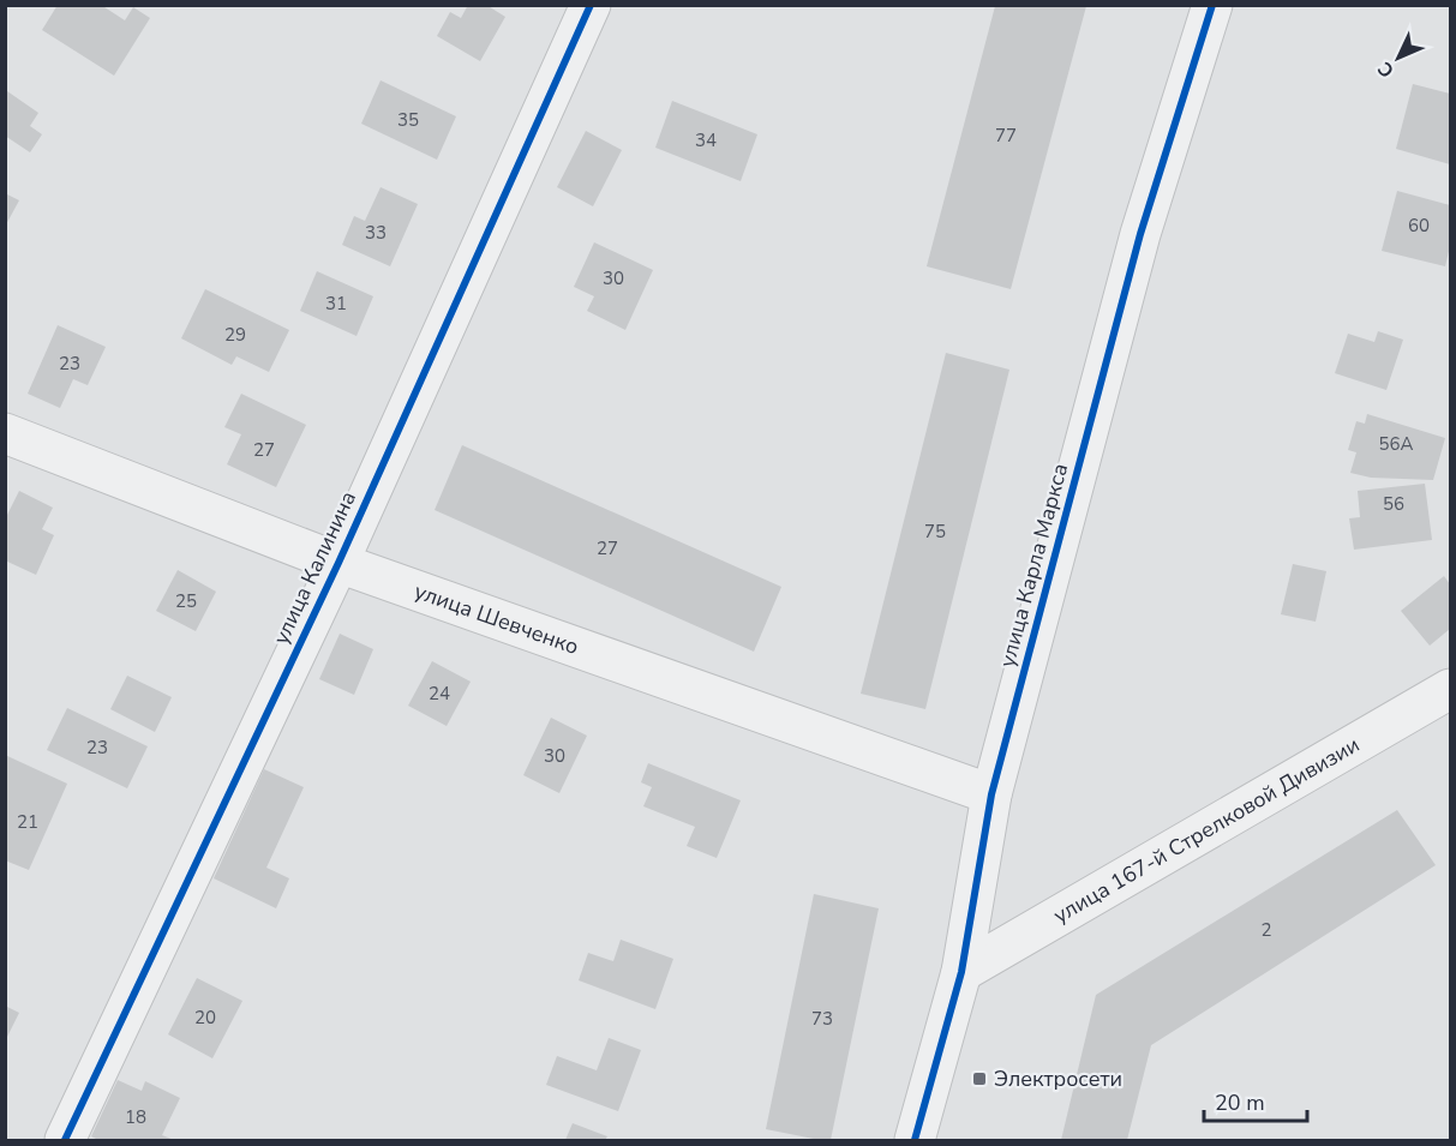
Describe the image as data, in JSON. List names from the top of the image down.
{
  "streets": {
    "street": [
      "улица Карла Маркса",
      "улица Калинина",
      "улица Шевченко",
      "улица 167-й Стрелковой Дивизии"
    ]
  },
  "crossings": [
    ["улица Карла Маркса", "улица Шевченко"],
    ["улица Карла Маркса", "улица 167-й Стрелковой Дивизии"],
    ["улица Калинина", "улица Шевченко"]
  ],
  "places": {
    "transit": ["Электросети"]
  },
  "house_numbers": [
    "35",
    "77",
    "34",
    "60",
    "33",
    "30",
    "31",
    "29",
    "23",
    "56А",
    "27",
    "56",
    "75",
    "27",
    "25",
    "24",
    "23",
    "30",
    "21",
    "2",
    "20",
    "73",
    "18"
  ],
  "scale_bar": "20 m",
  "north": "bottom left"
}
